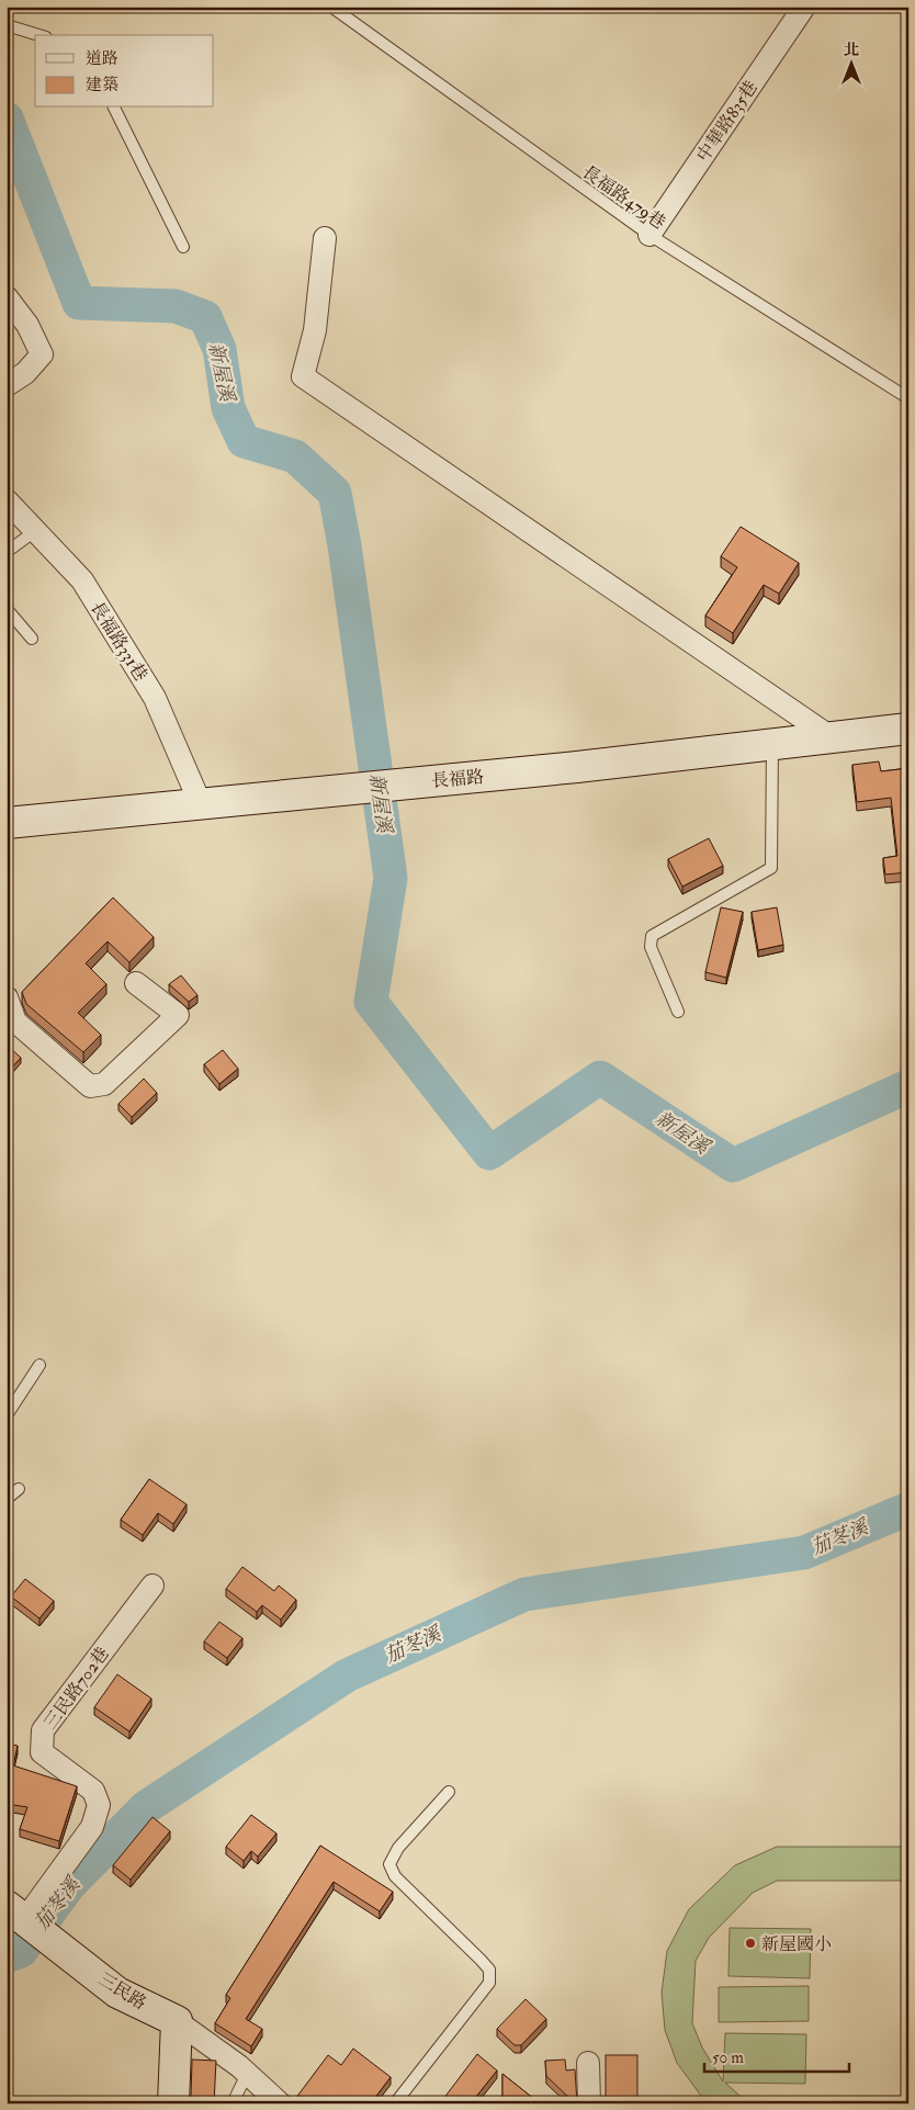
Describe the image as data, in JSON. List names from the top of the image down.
{
  "streets": {
    "street": [
      "中華路835巷",
      "長福路331巷",
      "長福路",
      "三民路702巷",
      "三民路"
    ],
    "lane": ["長福路479巷"]
  },
  "crossings": [
    ["中華路835巷", "長福路479巷"],
    ["長福路331巷", "長福路"],
    ["三民路702巷", "三民路"]
  ],
  "water": ["新屋溪", "茄苳溪"],
  "places": ["新屋國小"],
  "legend": ["道路", "建築"],
  "scale_bar": "50 m",
  "north": "top"
}
